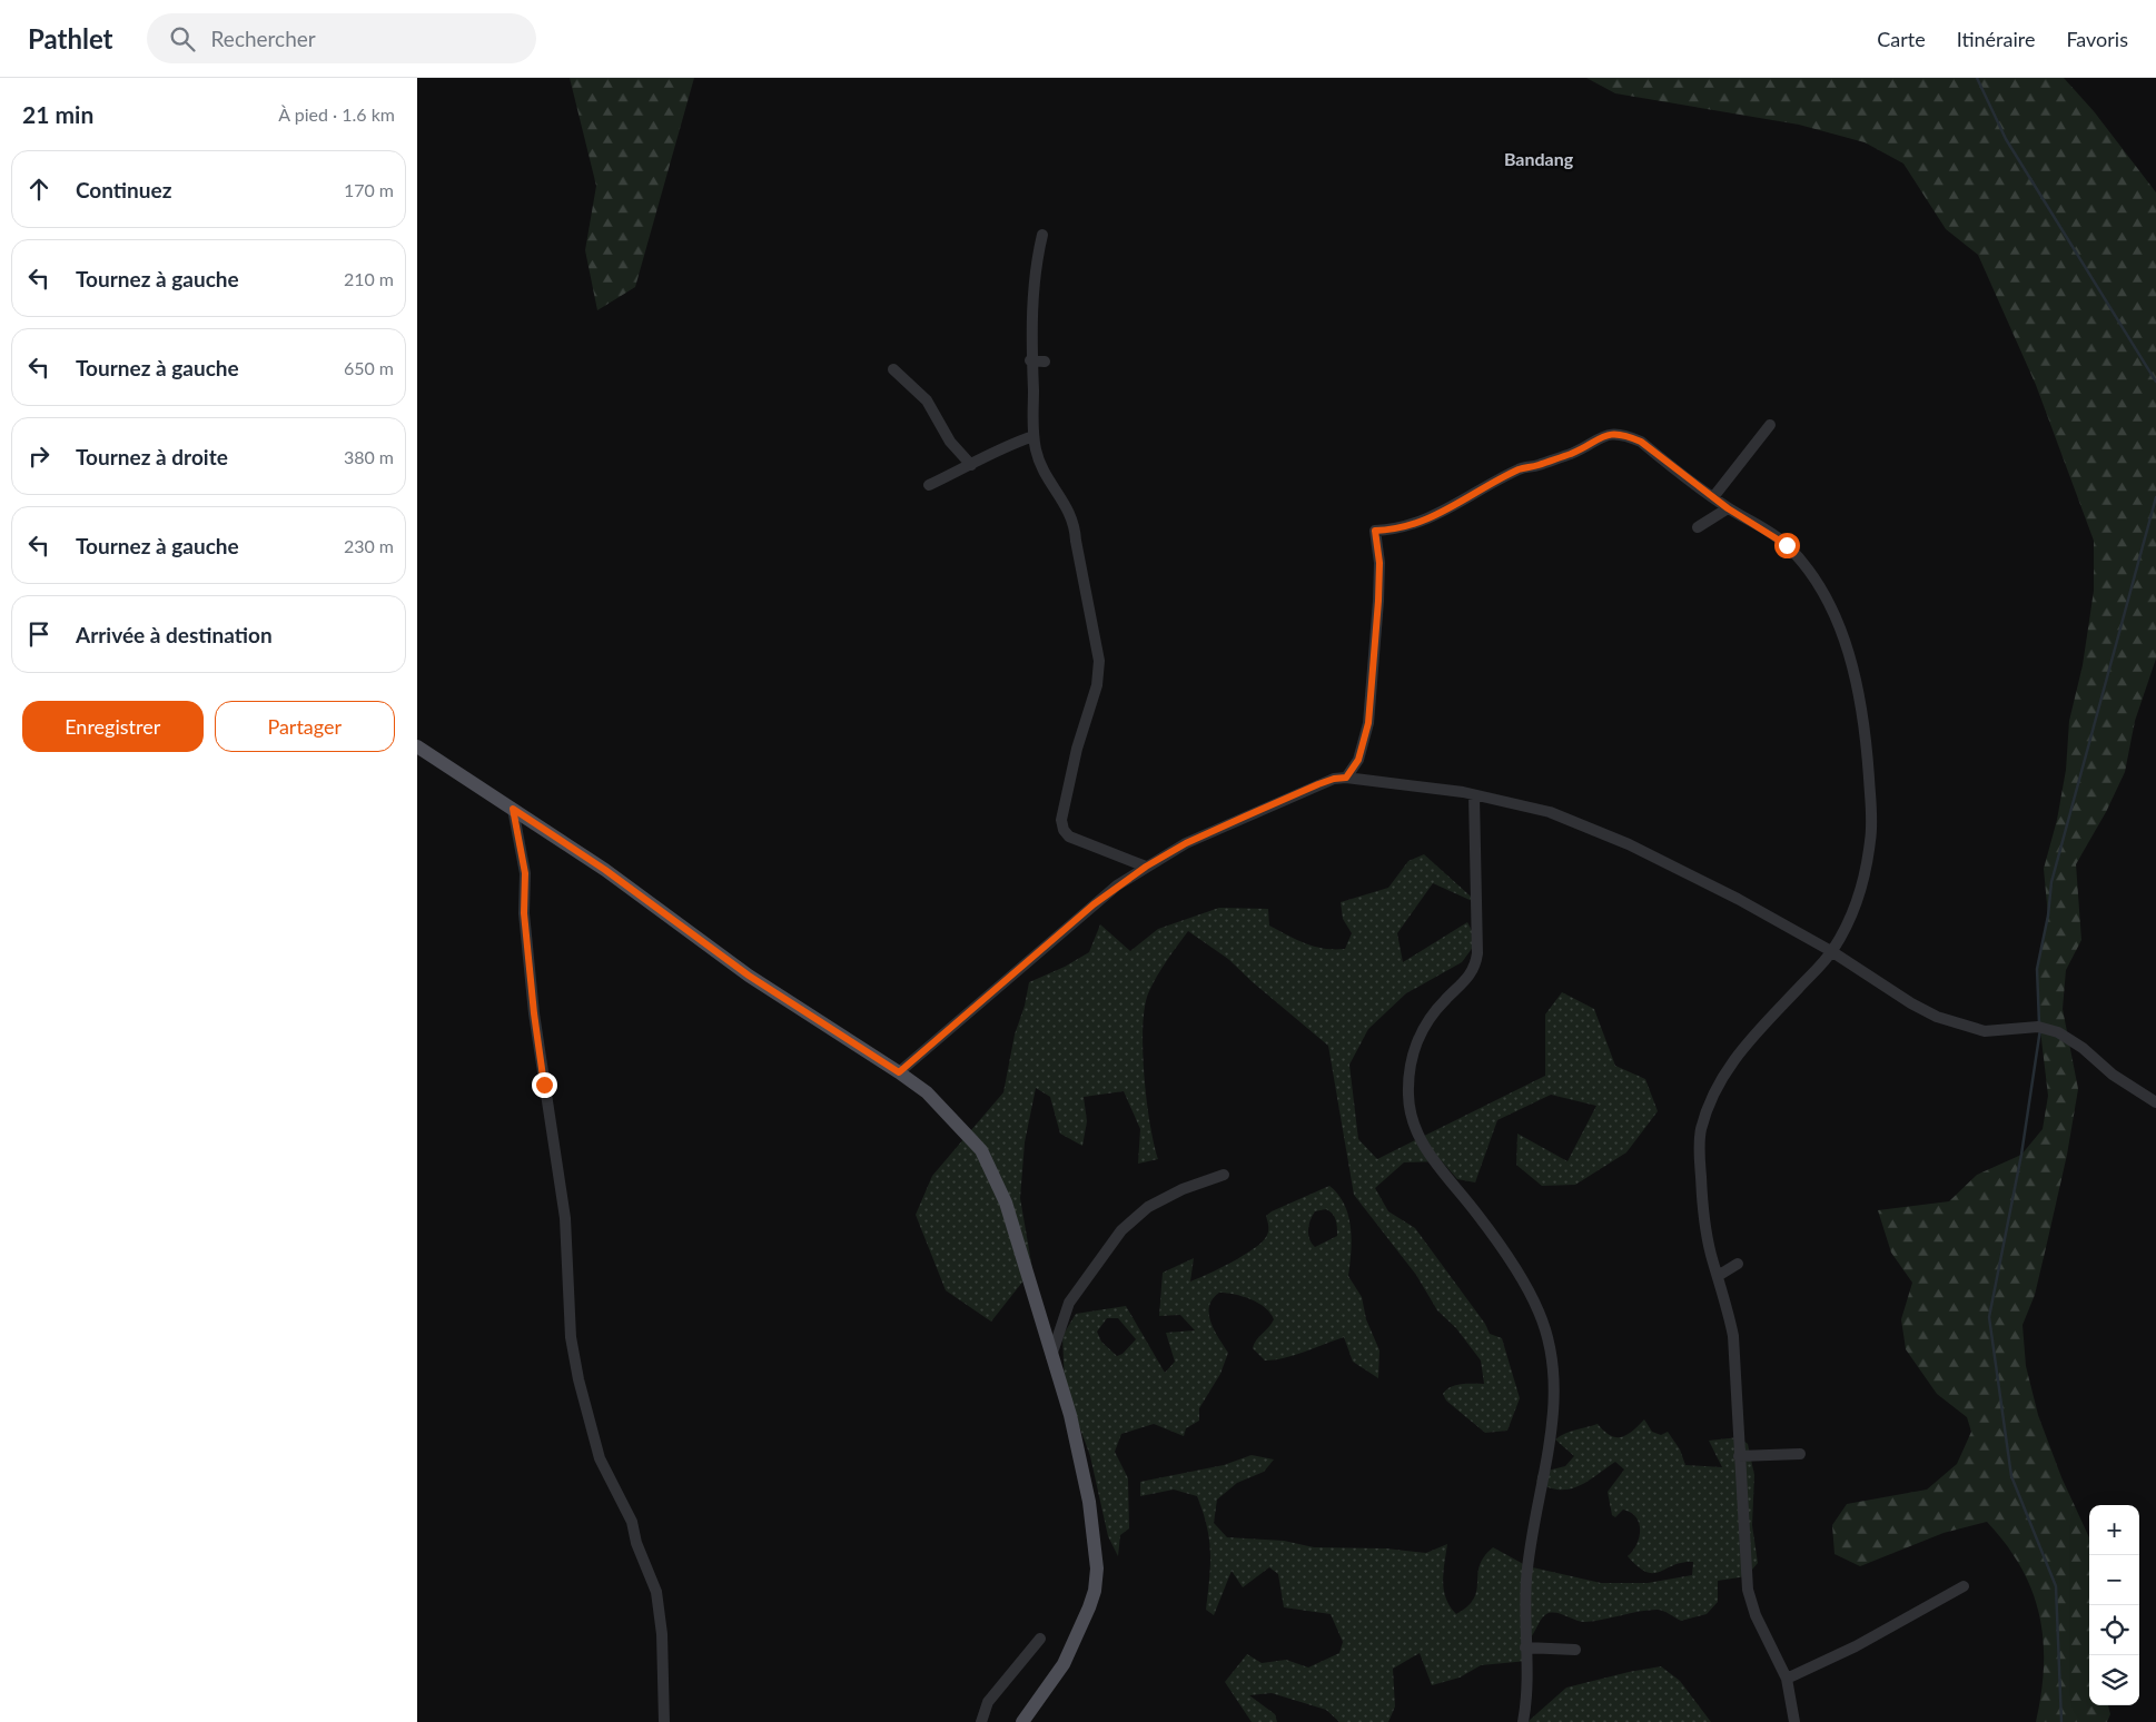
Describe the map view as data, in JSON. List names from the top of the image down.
{
  "districts": ["Bandang"],
  "page": {
    "header": "Pathlet",
    "search": "Rechercher",
    "nav": ["Carte", "Itinéraire", "Favoris"],
    "heading": ["21 min", "À pied · 1.6 km"],
    "list": [
      ["Continuez", "170 m"],
      ["Tournez à gauche", "210 m"],
      ["Tournez à gauche", "650 m"],
      ["Tournez à droite", "380 m"],
      ["Tournez à gauche", "230 m"],
      "Arrivée à destination"
    ],
    "buttons": ["Enregistrer", "Partager"],
    "map_buttons": ["+", "−"]
  }
}
